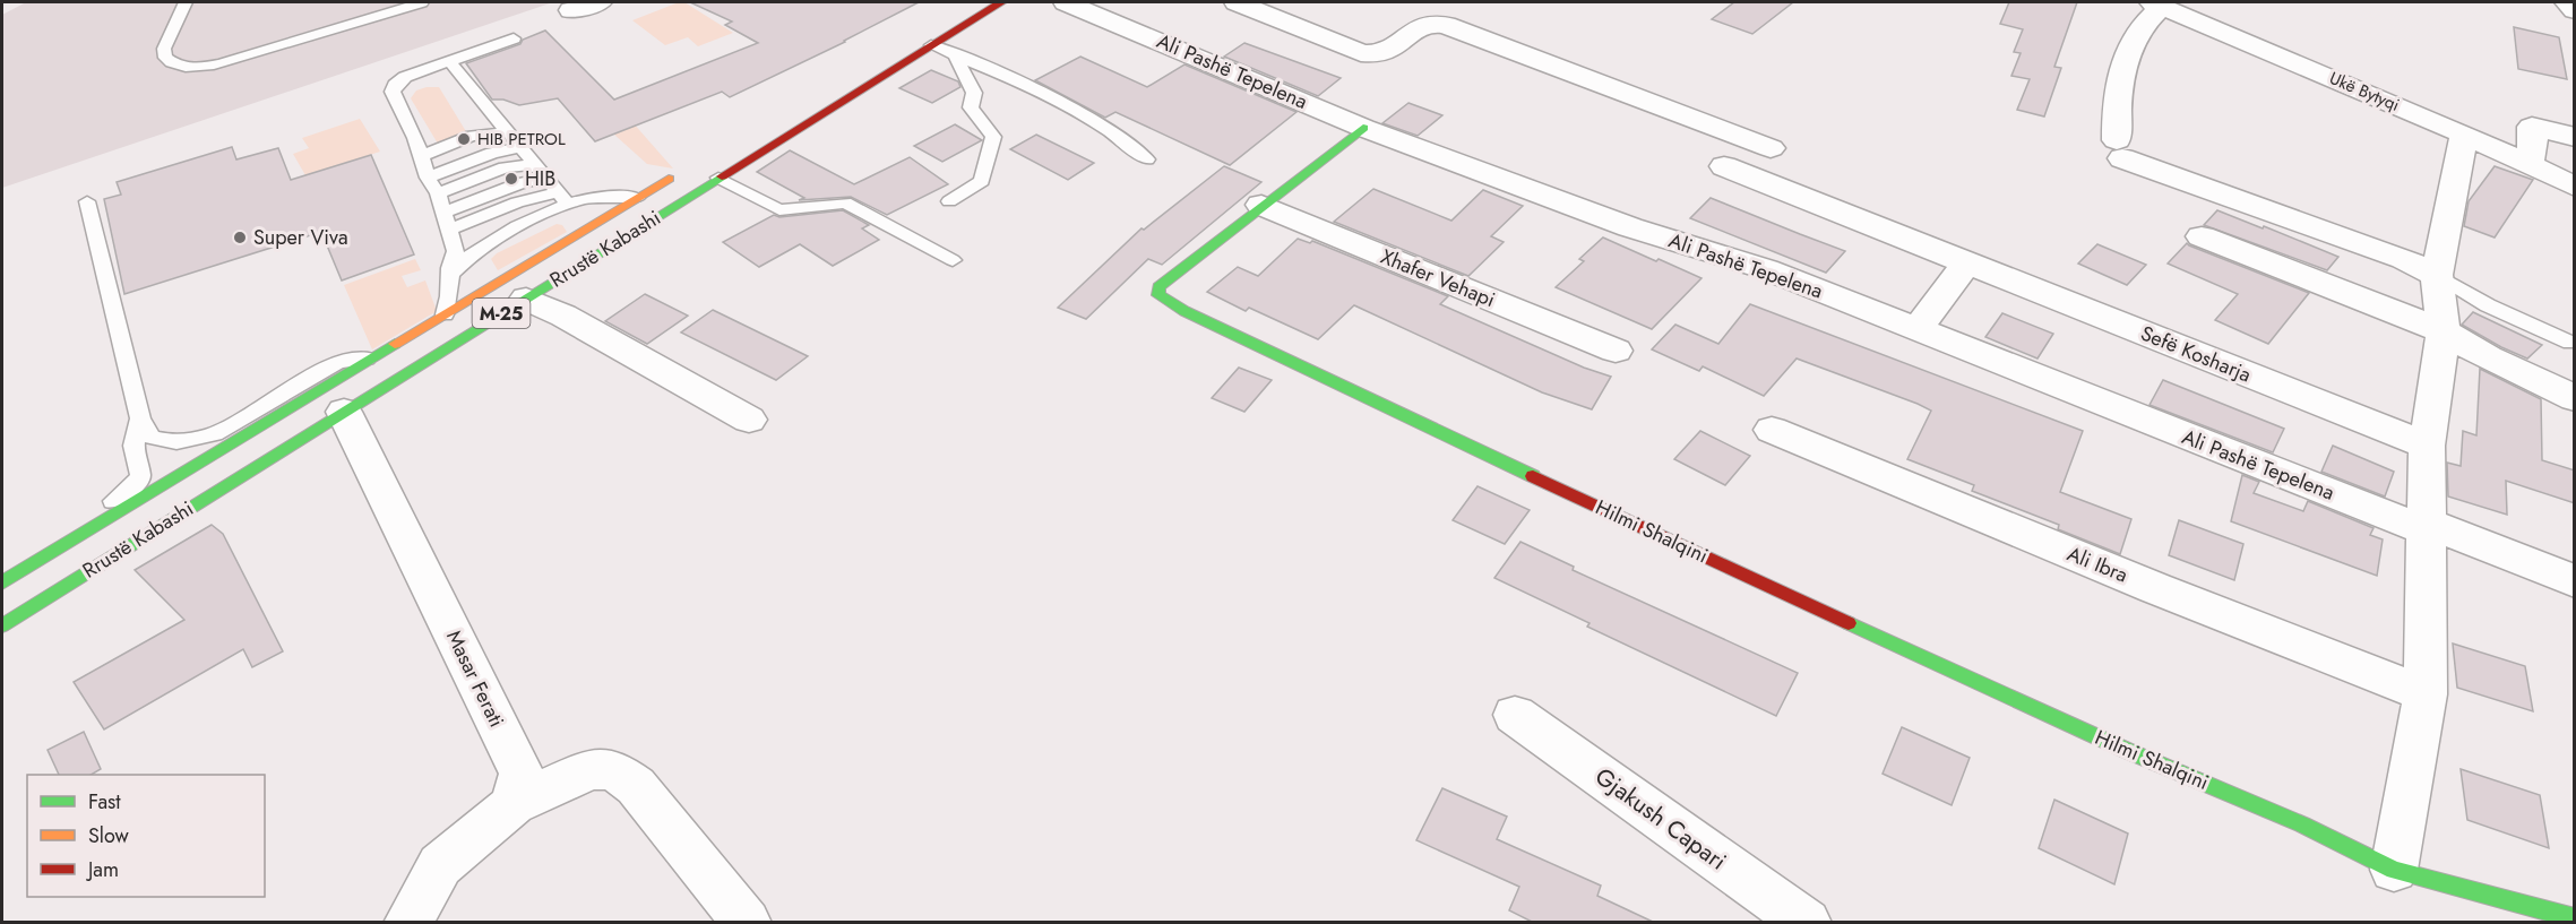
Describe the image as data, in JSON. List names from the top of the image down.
{
  "streets": {
    "main road": ["Rrustë Kabashi", "M-25", "Hilmi Shalqini"],
    "street": [
      "Ali Pashë Tepelena",
      "Ukë Bytyqi",
      "Xhafer Vehapi",
      "Sefë Kosharja",
      "Ali Ibra",
      "Masar Ferati",
      "Gjakush Capari"
    ]
  },
  "crossings": [
    ["Ali Pashë Tepelena", "Hilmi Shalqini"],
    ["Rrustë Kabashi", "Masar Ferati"],
    ["Xhafer Vehapi", "Hilmi Shalqini"]
  ],
  "places": ["HIB PETROL", "HIB", "Super Viva"],
  "legend": ["Fast", "Slow", "Jam"]
}
